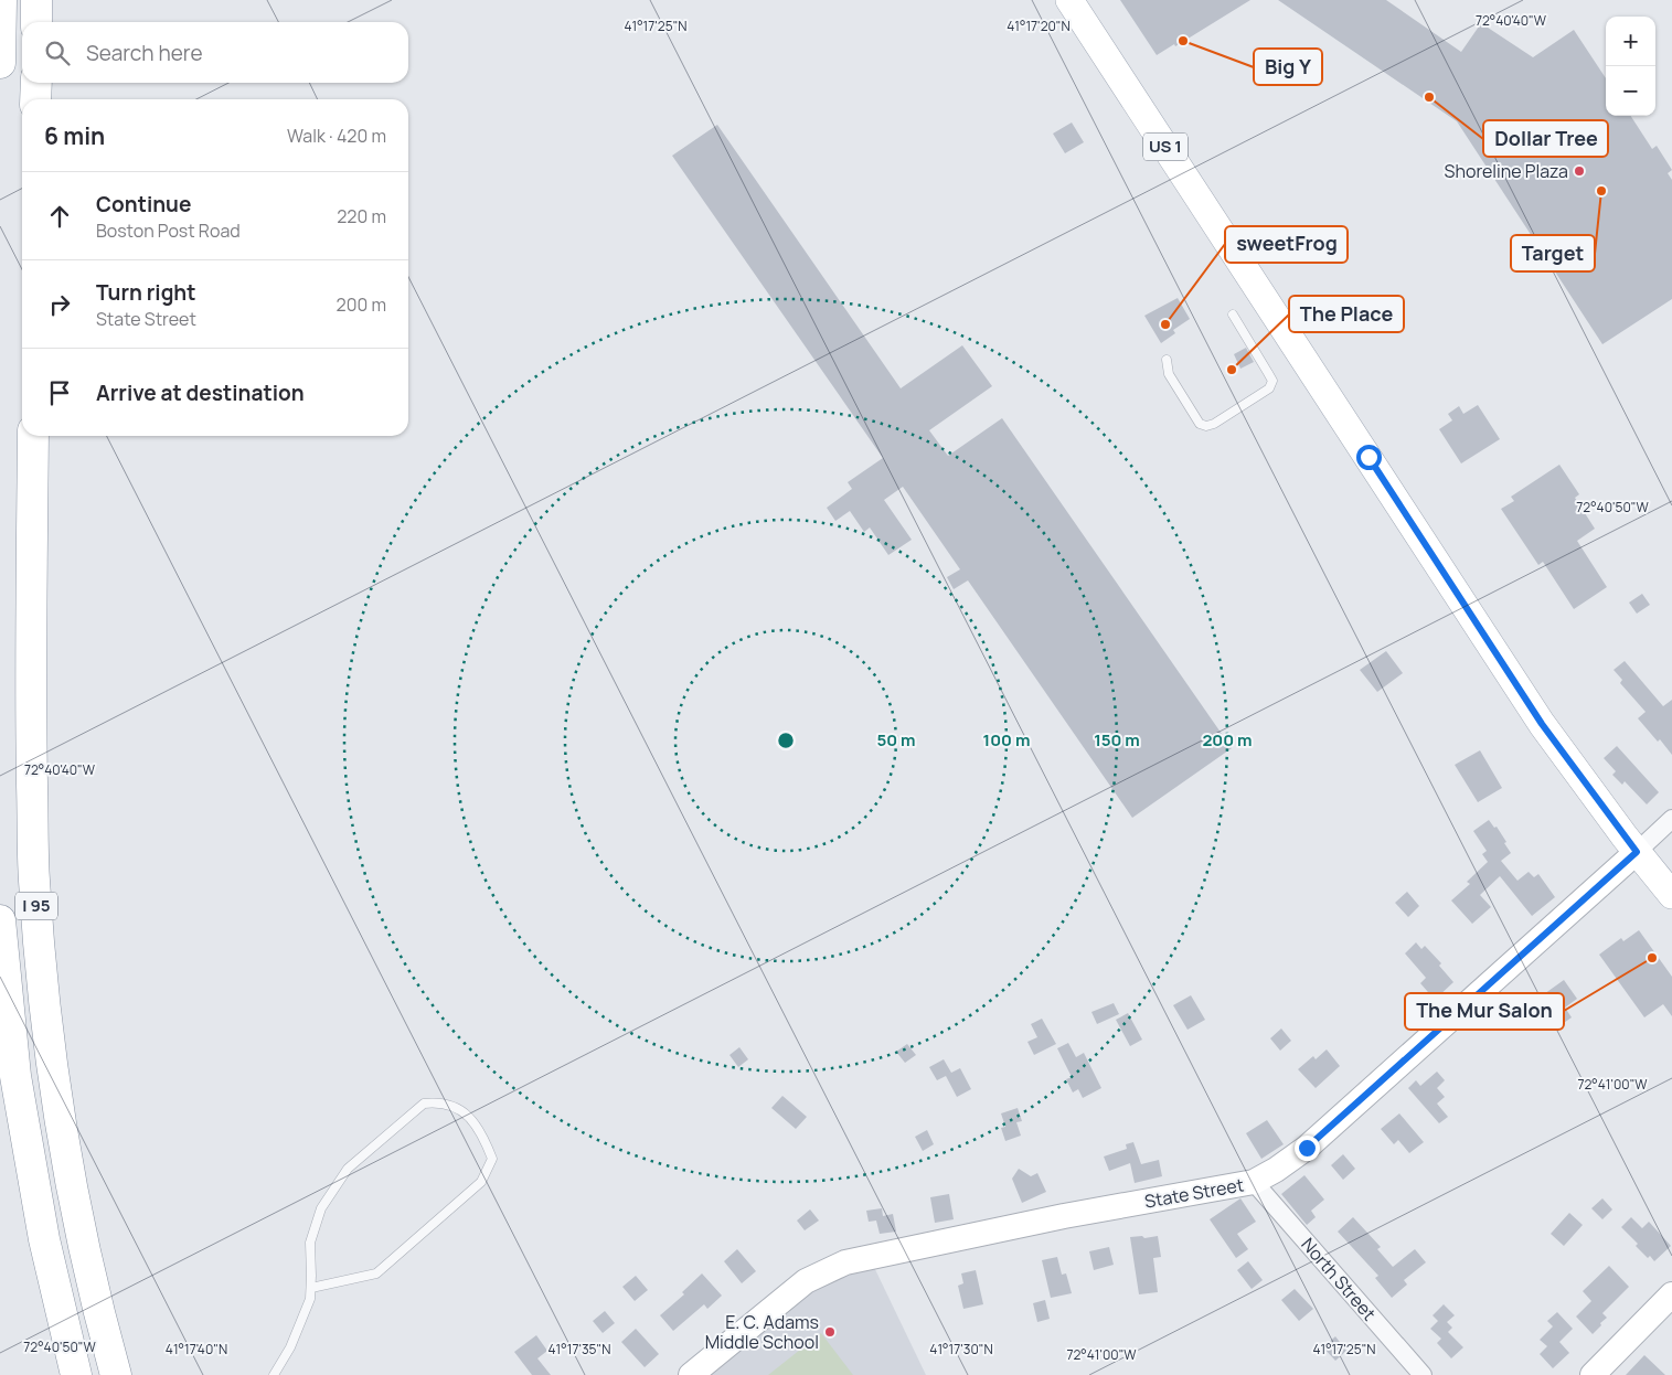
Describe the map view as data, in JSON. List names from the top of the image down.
{
  "streets": {
    "highway": ["I 95"],
    "main road": ["US 1"],
    "street": ["State Street", "North Street"]
  },
  "crossings": [
    ["US 1", "State Street"],
    ["State Street", "North Street"]
  ],
  "places": [
    "Big Y",
    "Dollar Tree",
    "Shoreline Plaza",
    "Target",
    "sweetFrog",
    "The Place",
    "The Mur Salon",
    "E. C. Adams Middle School"
  ],
  "page": {
    "map_buttons": ["+", "−"],
    "search": "Search here",
    "heading": ["6 min", "Walk · 420 m"],
    "list": [
      ["Continue", "Boston Post Road", "220 m"],
      ["Turn right", "State Street", "200 m"],
      "Arrive at destination"
    ]
  },
  "coordinates": [
    "72°40'40\"W",
    "41°17'25\"N",
    "41°17'20\"N",
    "72°40'50\"W",
    "72°41'00\"W",
    "41°17'40\"N",
    "41°17'35\"N",
    "41°17'30\"N"
  ],
  "rings": [
    "50 m",
    "100 m",
    "150 m",
    "200 m"
  ]
}
